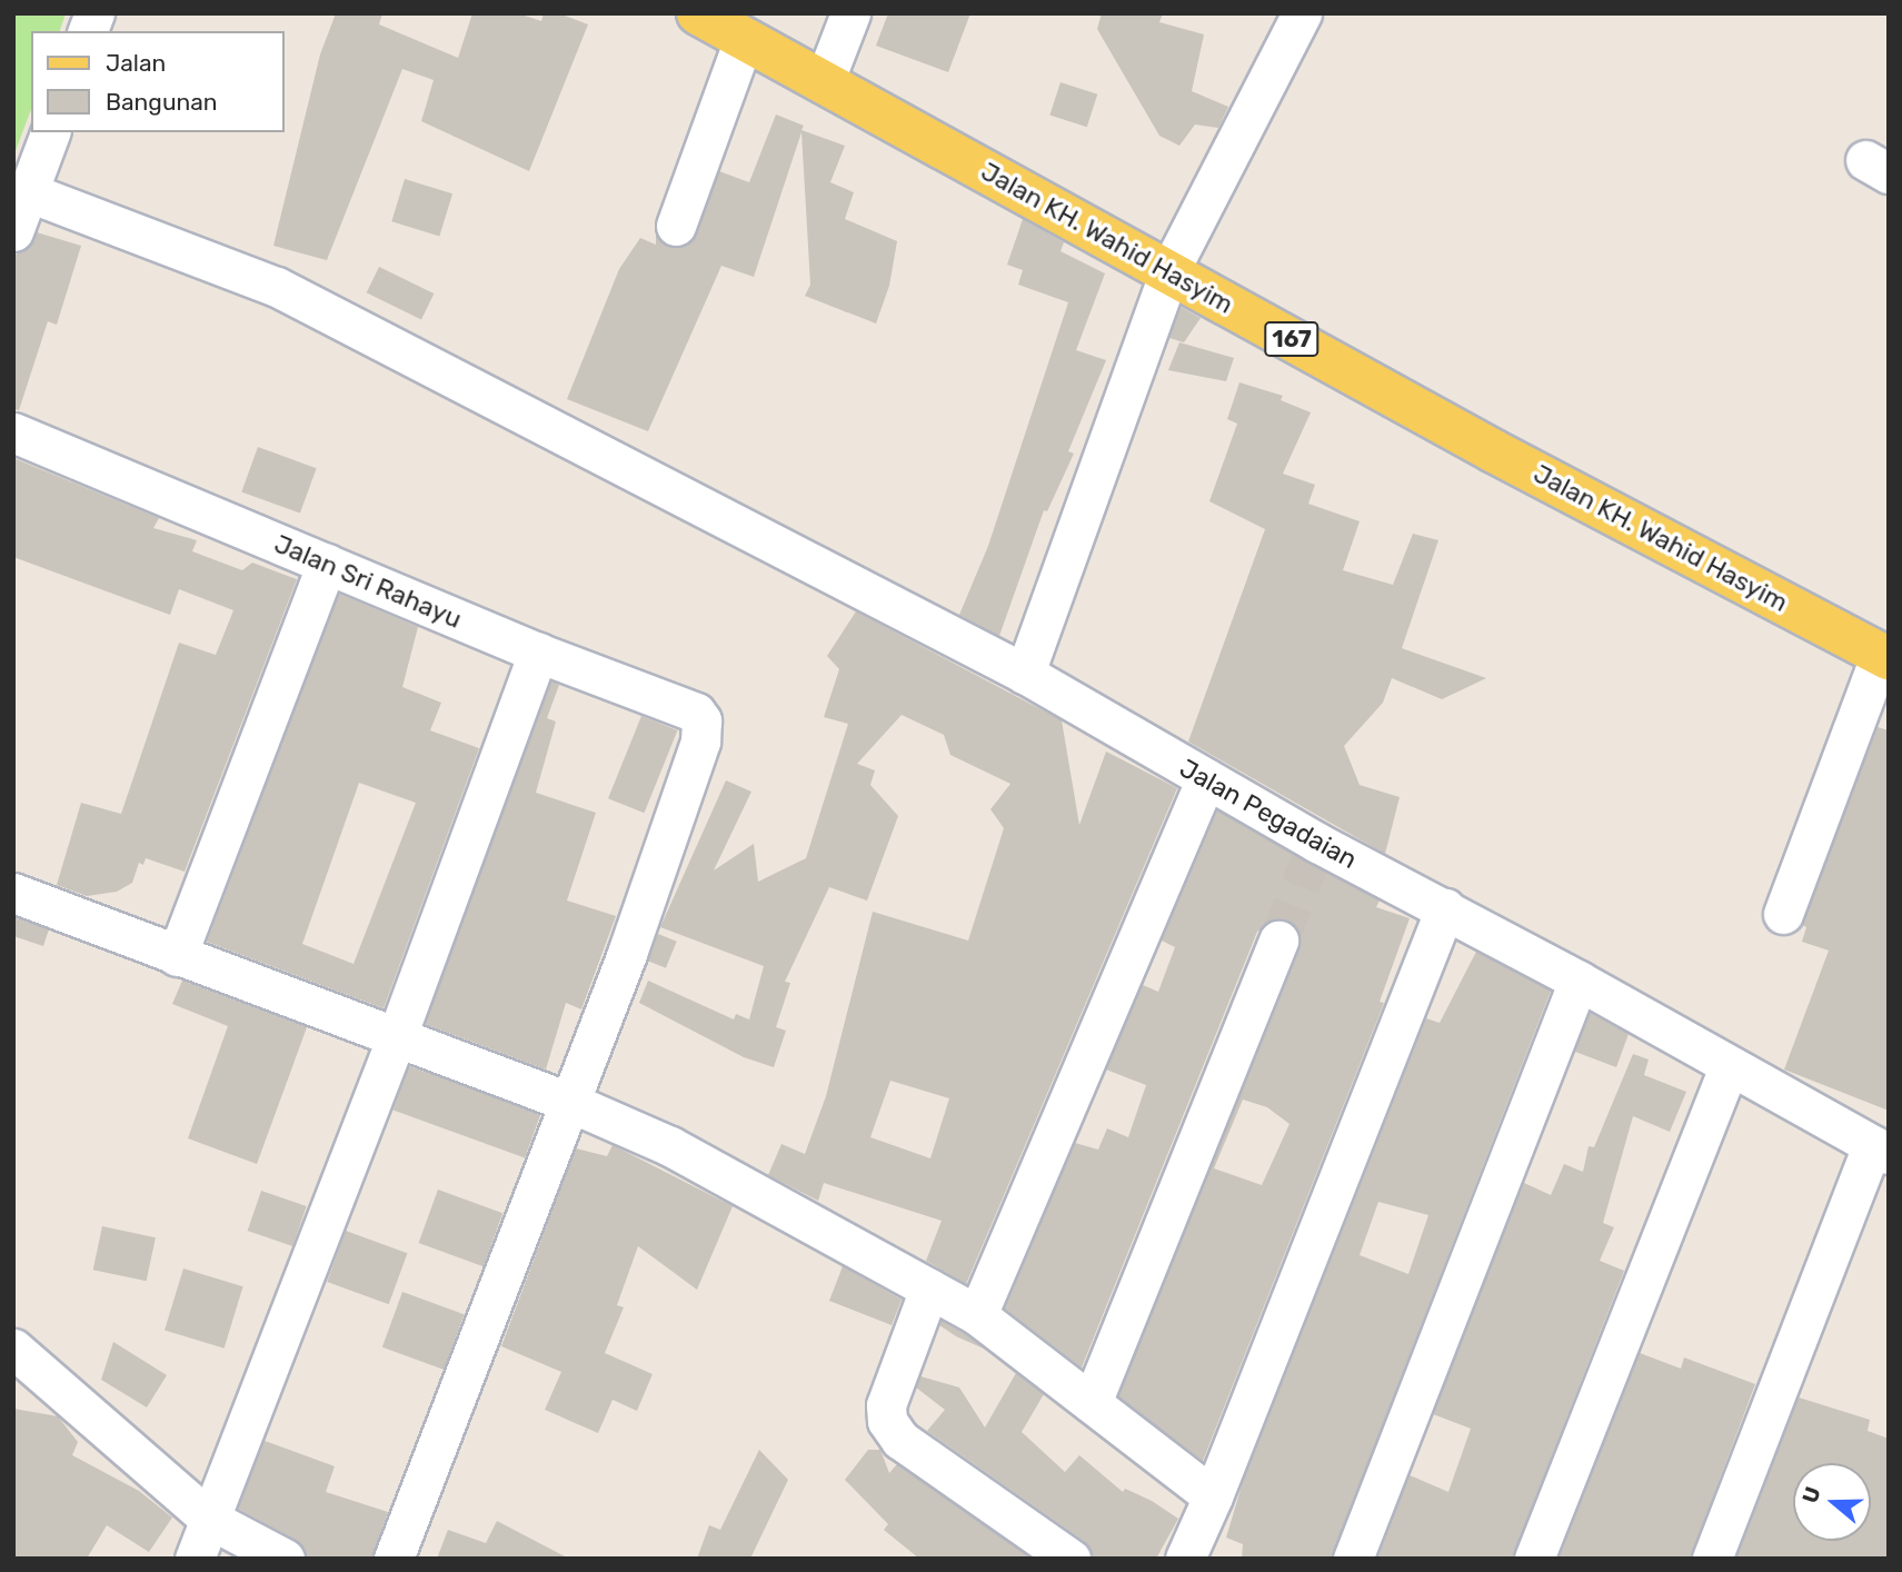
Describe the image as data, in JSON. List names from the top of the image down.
{
  "streets": {
    "main road": ["Jalan KH. Wahid Hasyim", "167"],
    "street": ["Jalan Sri Rahayu", "Jalan Pegadaian"]
  },
  "legend": ["Jalan", "Bangunan"],
  "north": "left"
}
